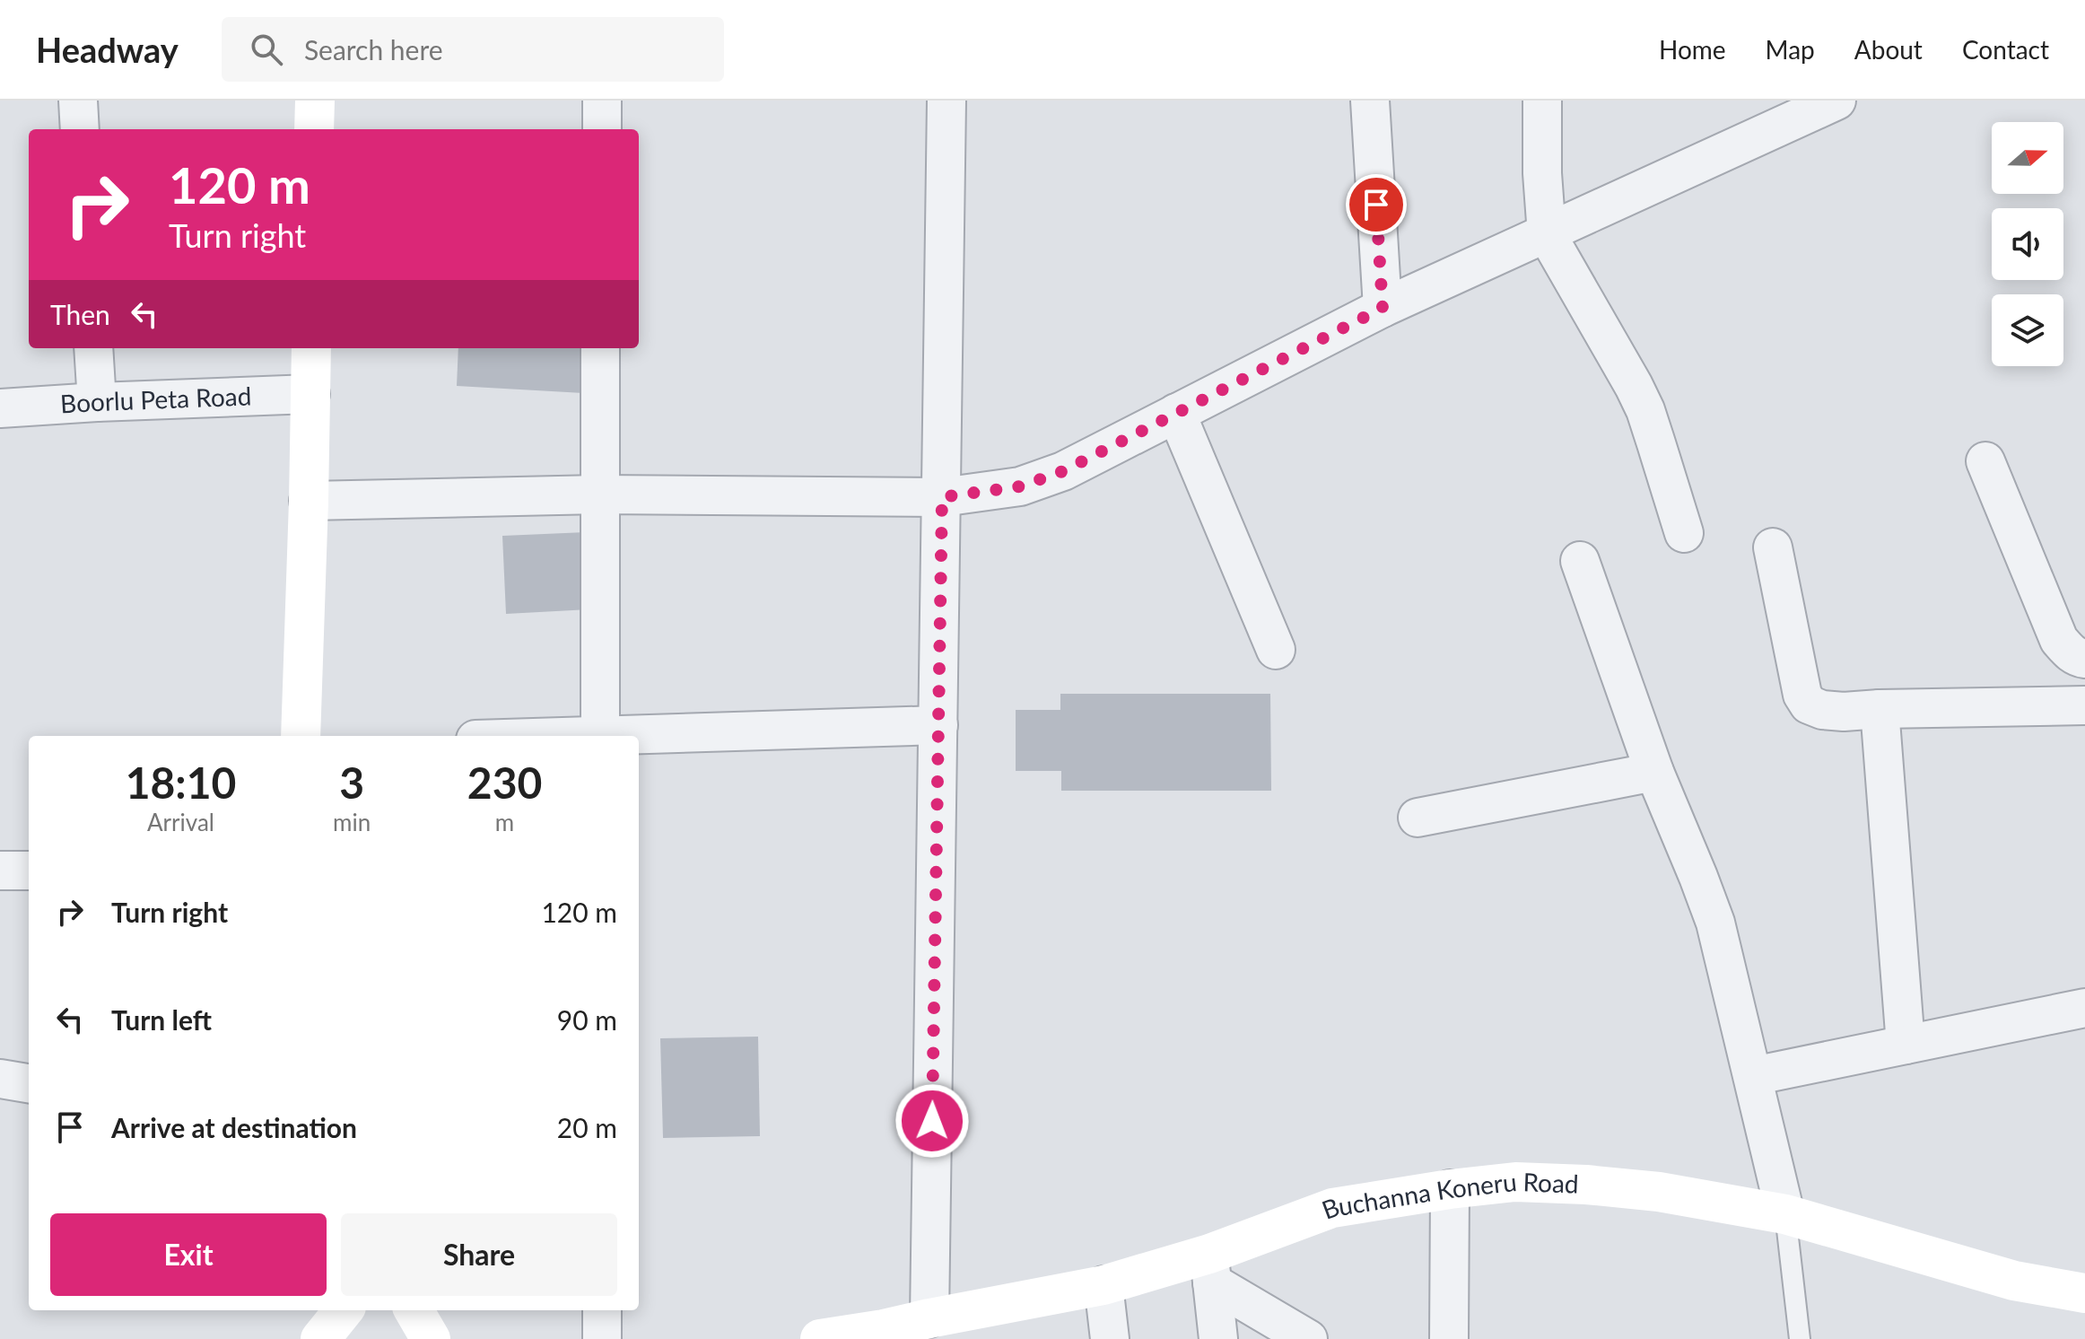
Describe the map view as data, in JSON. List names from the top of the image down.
{
  "streets": {
    "street": ["Boorlu Peta Road", "Buchanna Koneru Road"]
  },
  "north": "right",
  "page": {
    "header": "Headway",
    "search": "Search here",
    "nav": [
      "Home",
      "Map",
      "About",
      "Contact"
    ],
    "turn": ["120 m", "Turn right"],
    "then": "Then",
    "eta": [
      "18:10",
      "Arrival",
      "3",
      "min",
      "230",
      "m"
    ],
    "list": [
      {
        "name": "Turn right",
        "value": "120 m"
      },
      {
        "name": "Turn left",
        "value": "90 m"
      },
      {
        "name": "Arrive at destination",
        "value": "20 m"
      }
    ],
    "buttons": ["Exit", "Share"]
  }
}
